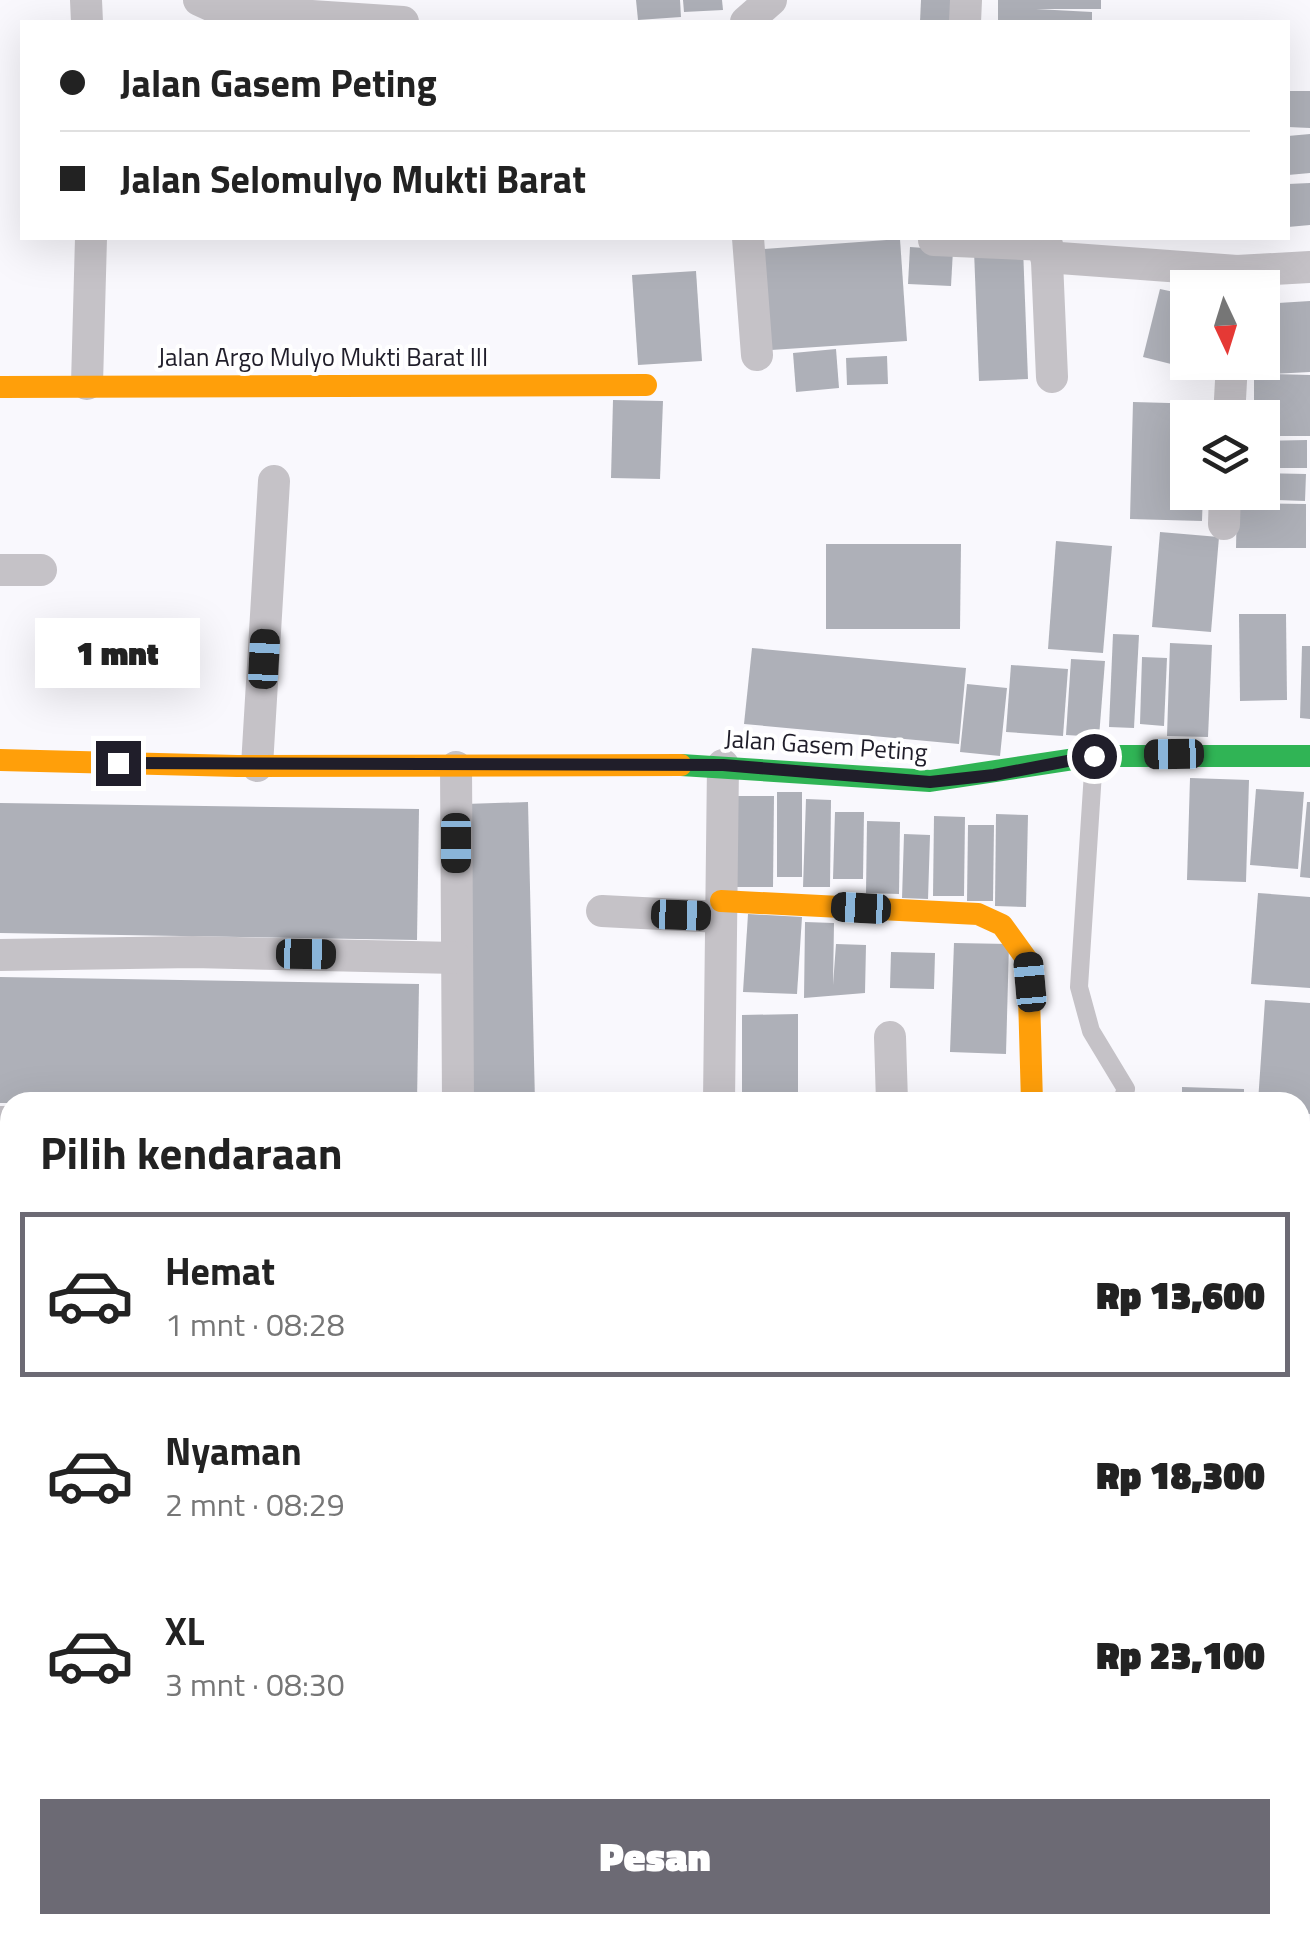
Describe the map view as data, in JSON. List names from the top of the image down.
{
  "streets": {
    "street": ["Jalan Argo Mulyo Mukti Barat III", "Jalan Gasem Peting"]
  },
  "north": "bottom",
  "page": {
    "banner": ["Jalan Gasem Peting", "Jalan Selomulyo Mukti Barat"],
    "bubble": "1 mnt",
    "heading": "Pilih kendaraan",
    "list": [
      {
        "name": "Hemat",
        "note": "1 mnt · 08:28",
        "value": "Rp 13,600"
      },
      {
        "name": "Nyaman",
        "note": "2 mnt · 08:29",
        "value": "Rp 18,300"
      },
      {
        "name": "XL",
        "note": "3 mnt · 08:30",
        "value": "Rp 23,100"
      }
    ],
    "buttons": "Pesan"
  }
}
